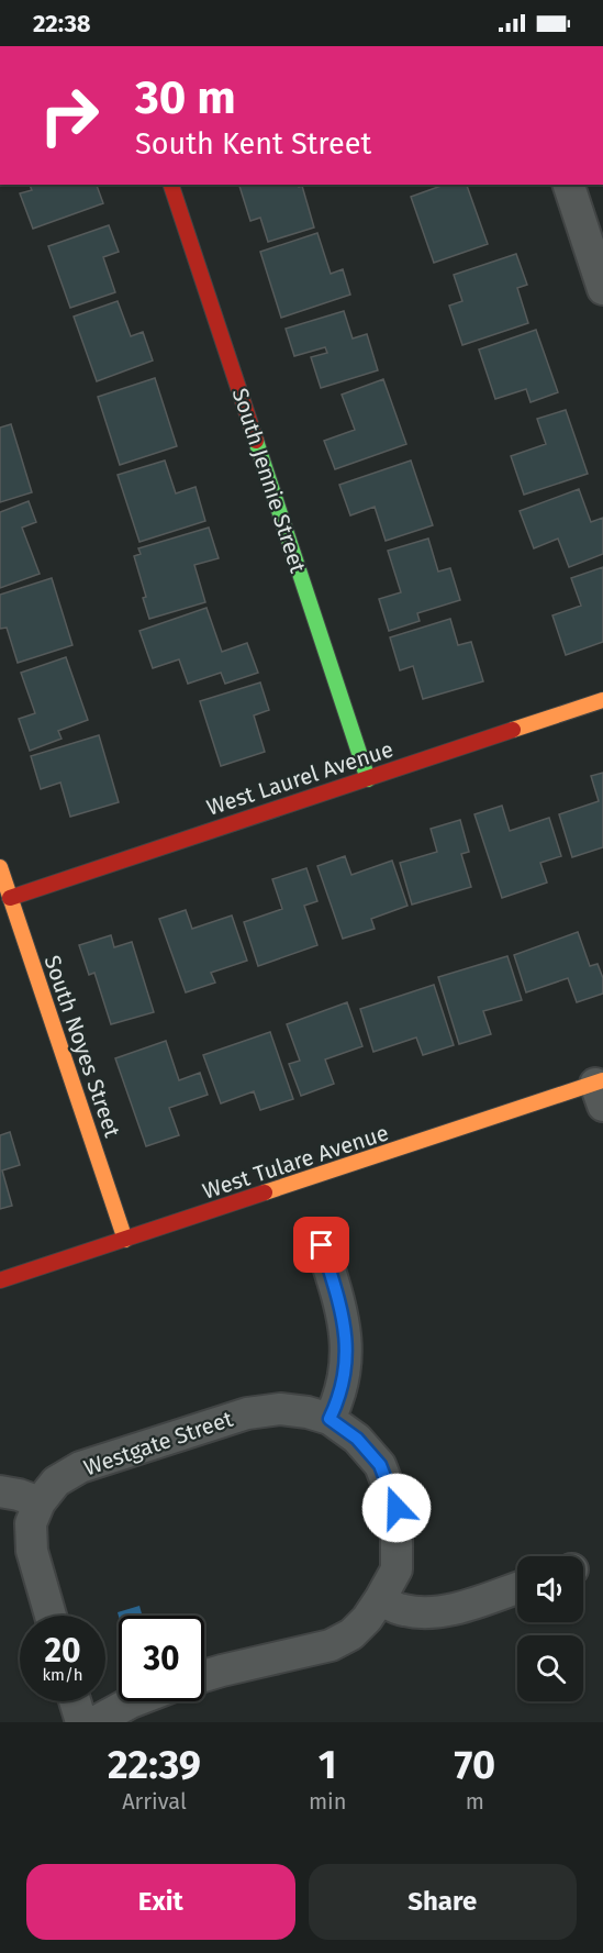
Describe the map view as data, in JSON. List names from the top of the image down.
{
  "streets": {
    "street": [
      "South Jennie Street",
      "West Laurel Avenue",
      "South Noyes Street",
      "West Tulare Avenue",
      "Westgate Street"
    ]
  },
  "crossings": [
    ["South Jennie Street", "West Laurel Avenue"],
    ["West Laurel Avenue", "South Noyes Street"],
    ["South Noyes Street", "West Tulare Avenue"]
  ],
  "page": {
    "status": "22:38",
    "turn": ["30 m", "South Kent Street"],
    "speed": "20 km/h",
    "limit": "30",
    "eta": [
      "22:39",
      "Arrival",
      "1",
      "min",
      "70",
      "m"
    ],
    "buttons": ["Exit", "Share"]
  }
}
